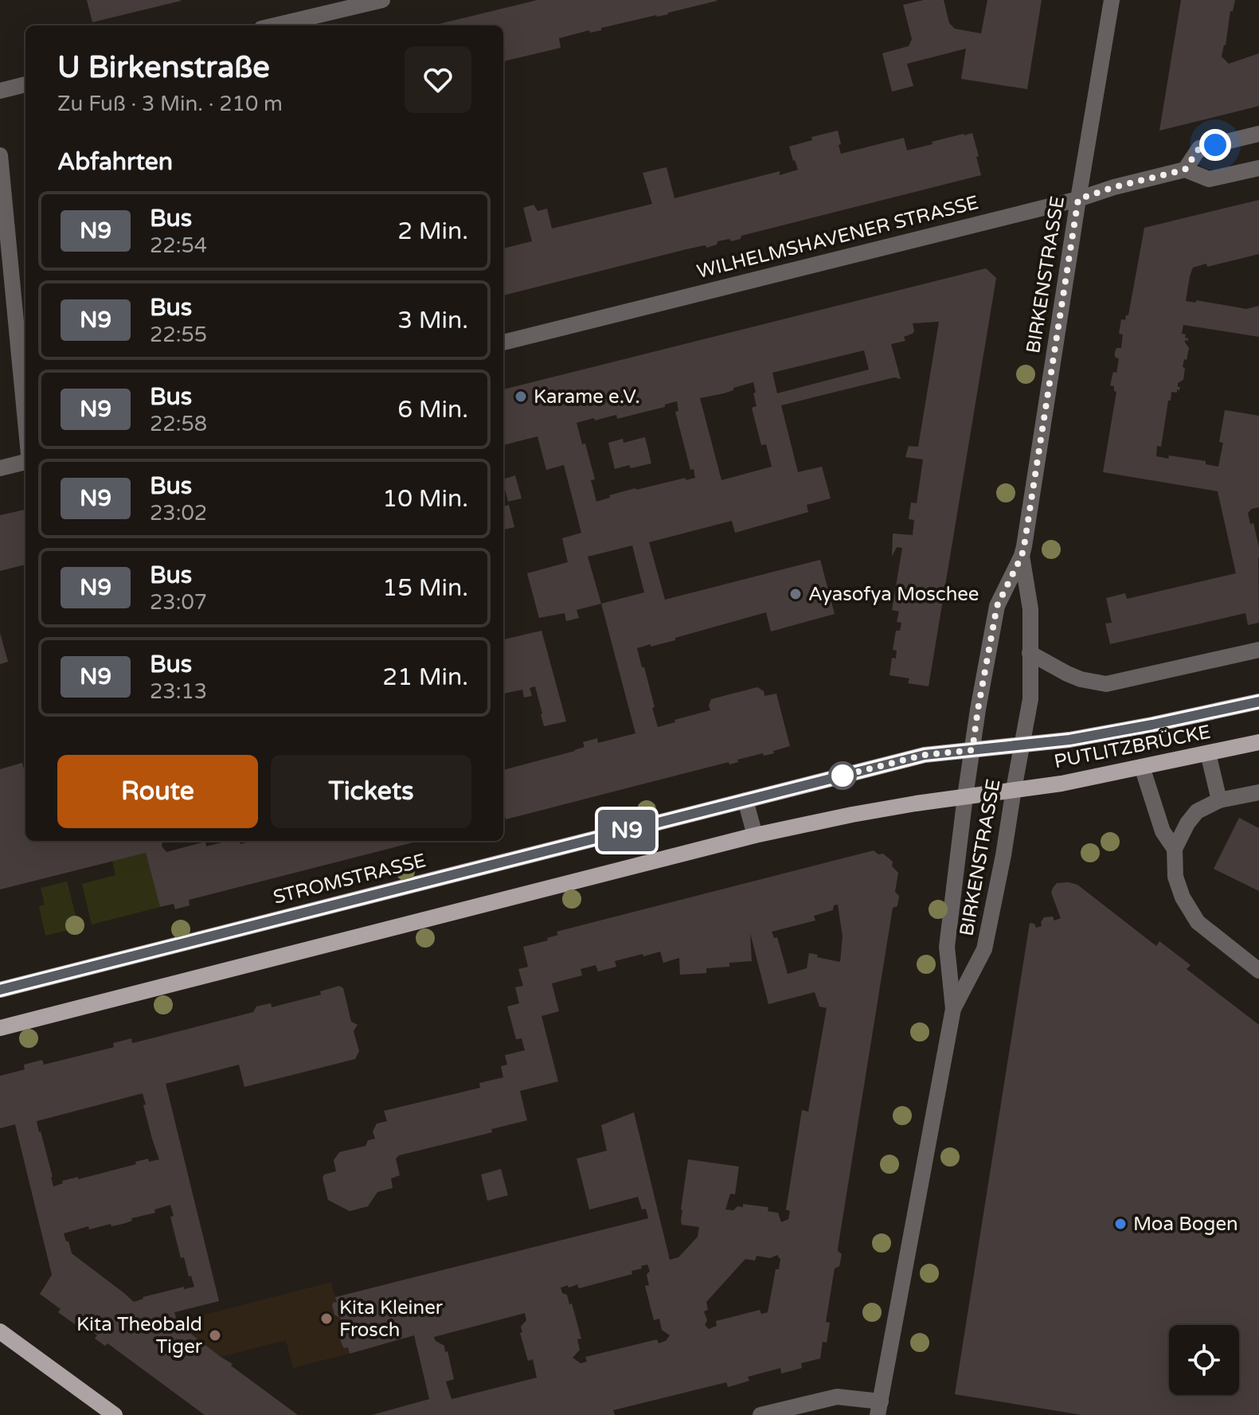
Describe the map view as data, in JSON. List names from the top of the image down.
{
  "streets": {
    "main road": ["PUTLITZBRÜCKE", "STROMSTRASSE"],
    "street": ["WILHELMSHAVENER STRASSE", "BIRKENSTRASSE"]
  },
  "crossings": [
    ["WILHELMSHAVENER STRASSE", "BIRKENSTRASSE"],
    ["BIRKENSTRASSE", "PUTLITZBRÜCKE"],
    ["BIRKENSTRASSE", "STROMSTRASSE"],
    ["PUTLITZBRÜCKE", "STROMSTRASSE"]
  ],
  "places": [
    "Karame e.V.",
    "Ayasofya Moschee",
    "Moa Bogen",
    "Kita Kleiner Frosch",
    "Kita Theobald Tiger"
  ],
  "lines": ["bus line N9"],
  "page": {
    "on_map": "N9",
    "heading": [
      ["U Birkenstraße", "Zu Fuß · 3 Min. · 210 m"],
      "Abfahrten"
    ],
    "list": [
      {
        "mark": "N9",
        "name": "Bus",
        "note": "22:54",
        "value": "2 Min."
      },
      {
        "mark": "N9",
        "name": "Bus",
        "note": "22:55",
        "value": "3 Min."
      },
      {
        "mark": "N9",
        "name": "Bus",
        "note": "22:58",
        "value": "6 Min."
      },
      {
        "mark": "N9",
        "name": "Bus",
        "note": "23:02",
        "value": "10 Min."
      },
      {
        "mark": "N9",
        "name": "Bus",
        "note": "23:07",
        "value": "15 Min."
      },
      {
        "mark": "N9",
        "name": "Bus",
        "note": "23:13",
        "value": "21 Min."
      }
    ],
    "buttons": ["Route", "Tickets"]
  }
}
